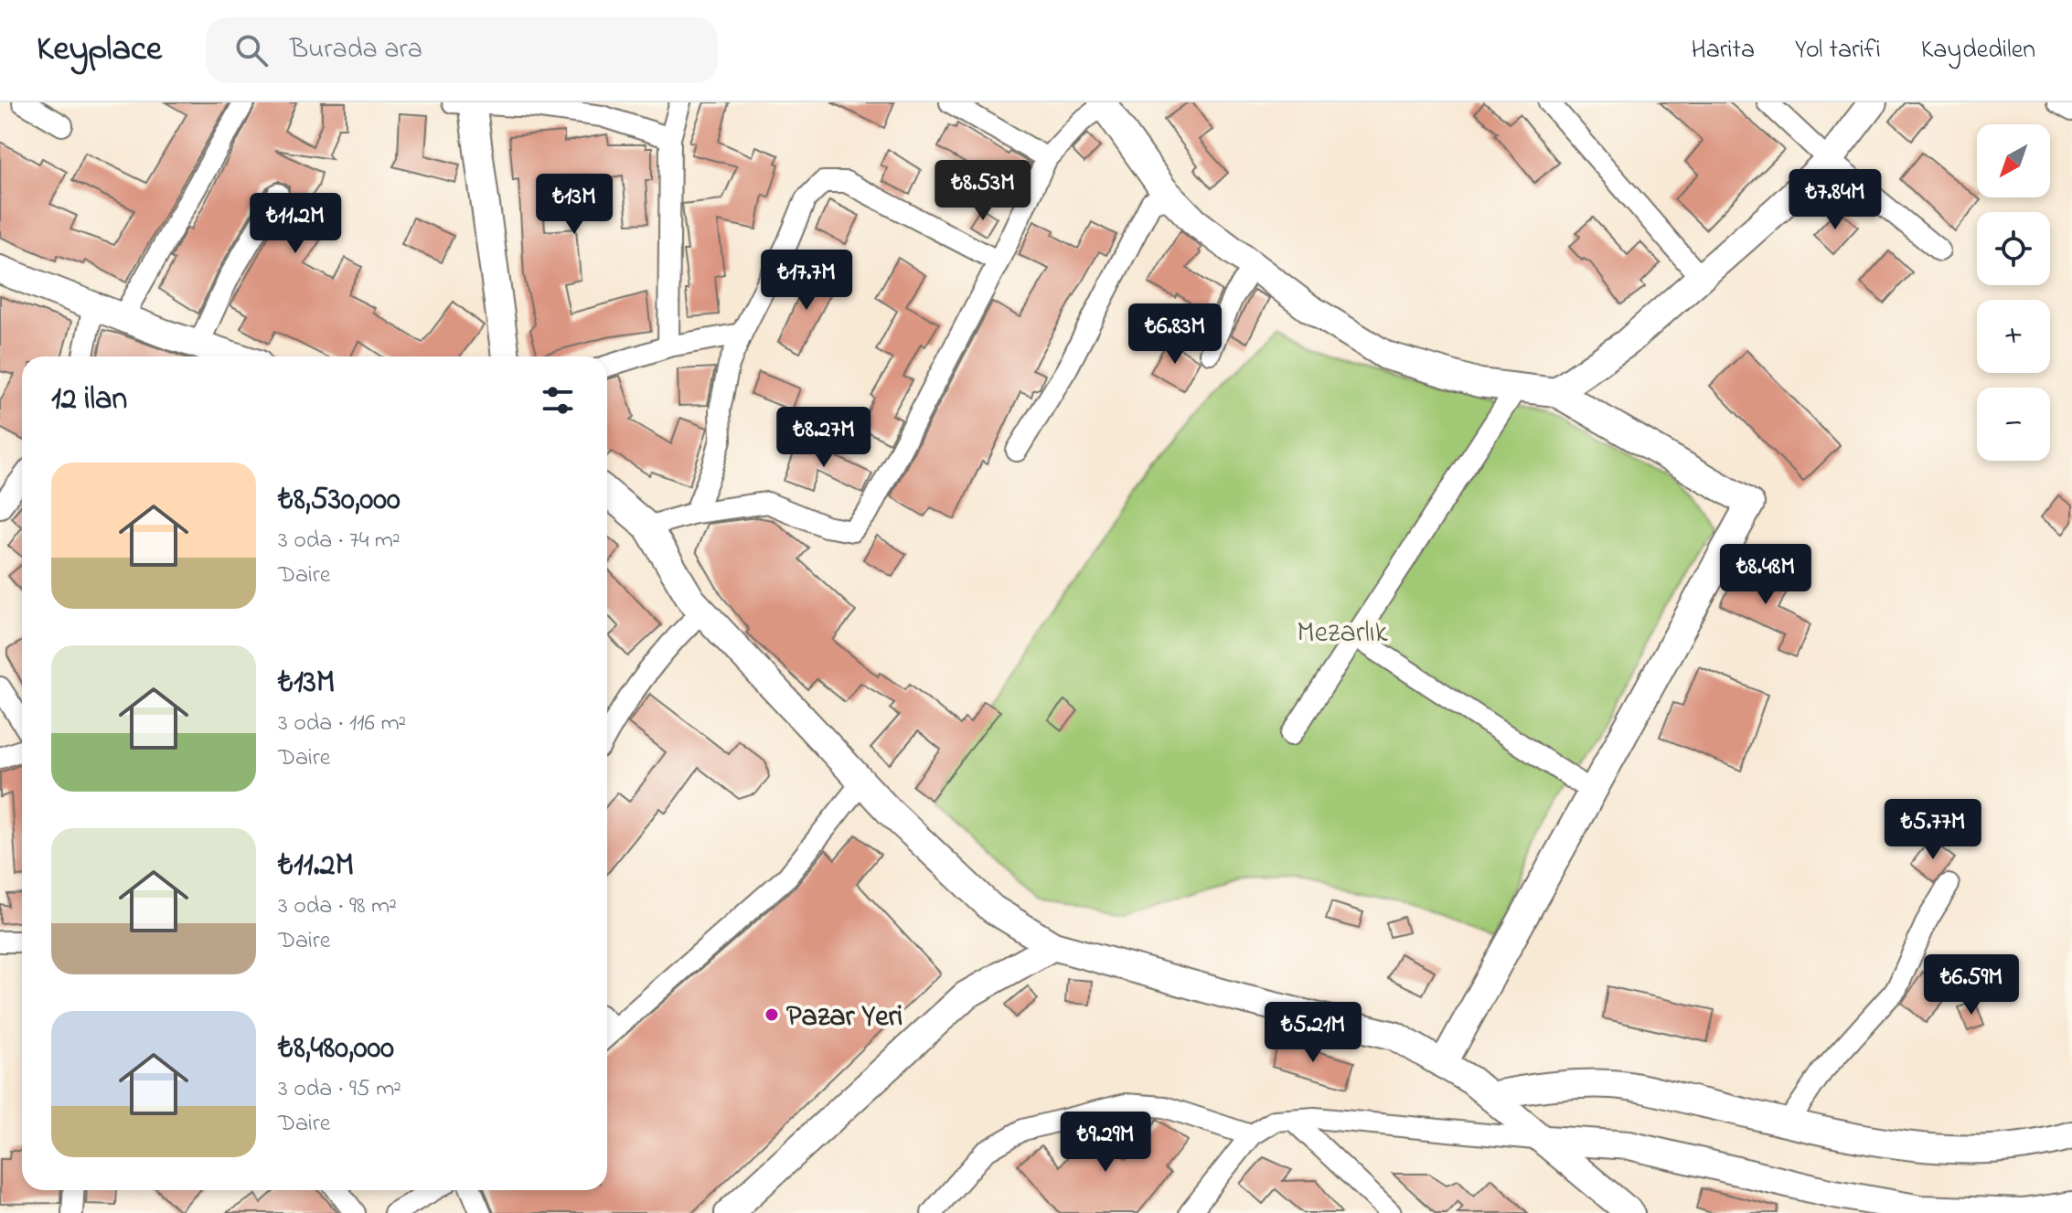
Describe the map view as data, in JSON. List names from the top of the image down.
{
  "parks": ["Mezarlık"],
  "places": ["Pazar Yeri"],
  "north": "bottom left",
  "page": {
    "header": "Keyplace",
    "search": "Burada ara",
    "nav": ["Harita", "Yol tarifi", "Kaydedilen"],
    "map_buttons": ["+", "−"],
    "price": [
      "₺8.53M",
      "₺7.84M",
      "₺13M",
      "₺11.2M",
      "₺17.7M",
      "₺6.83M",
      "₺8.27M",
      "₺8.48M",
      "₺5.77M",
      "₺6.59M",
      "₺5.21M",
      "₺9.29M"
    ],
    "heading": "12 ilan",
    "list": [
      {
        "name": "₺8,530,000",
        "note": "3 oda · 74 m² · Daire"
      },
      {
        "name": "₺13M",
        "note": "3 oda · 116 m² · Daire"
      },
      {
        "name": "₺11.2M",
        "note": "3 oda · 98 m² · Daire"
      },
      {
        "name": "₺8,480,000",
        "note": "3 oda · 95 m² · Daire"
      }
    ]
  }
}
